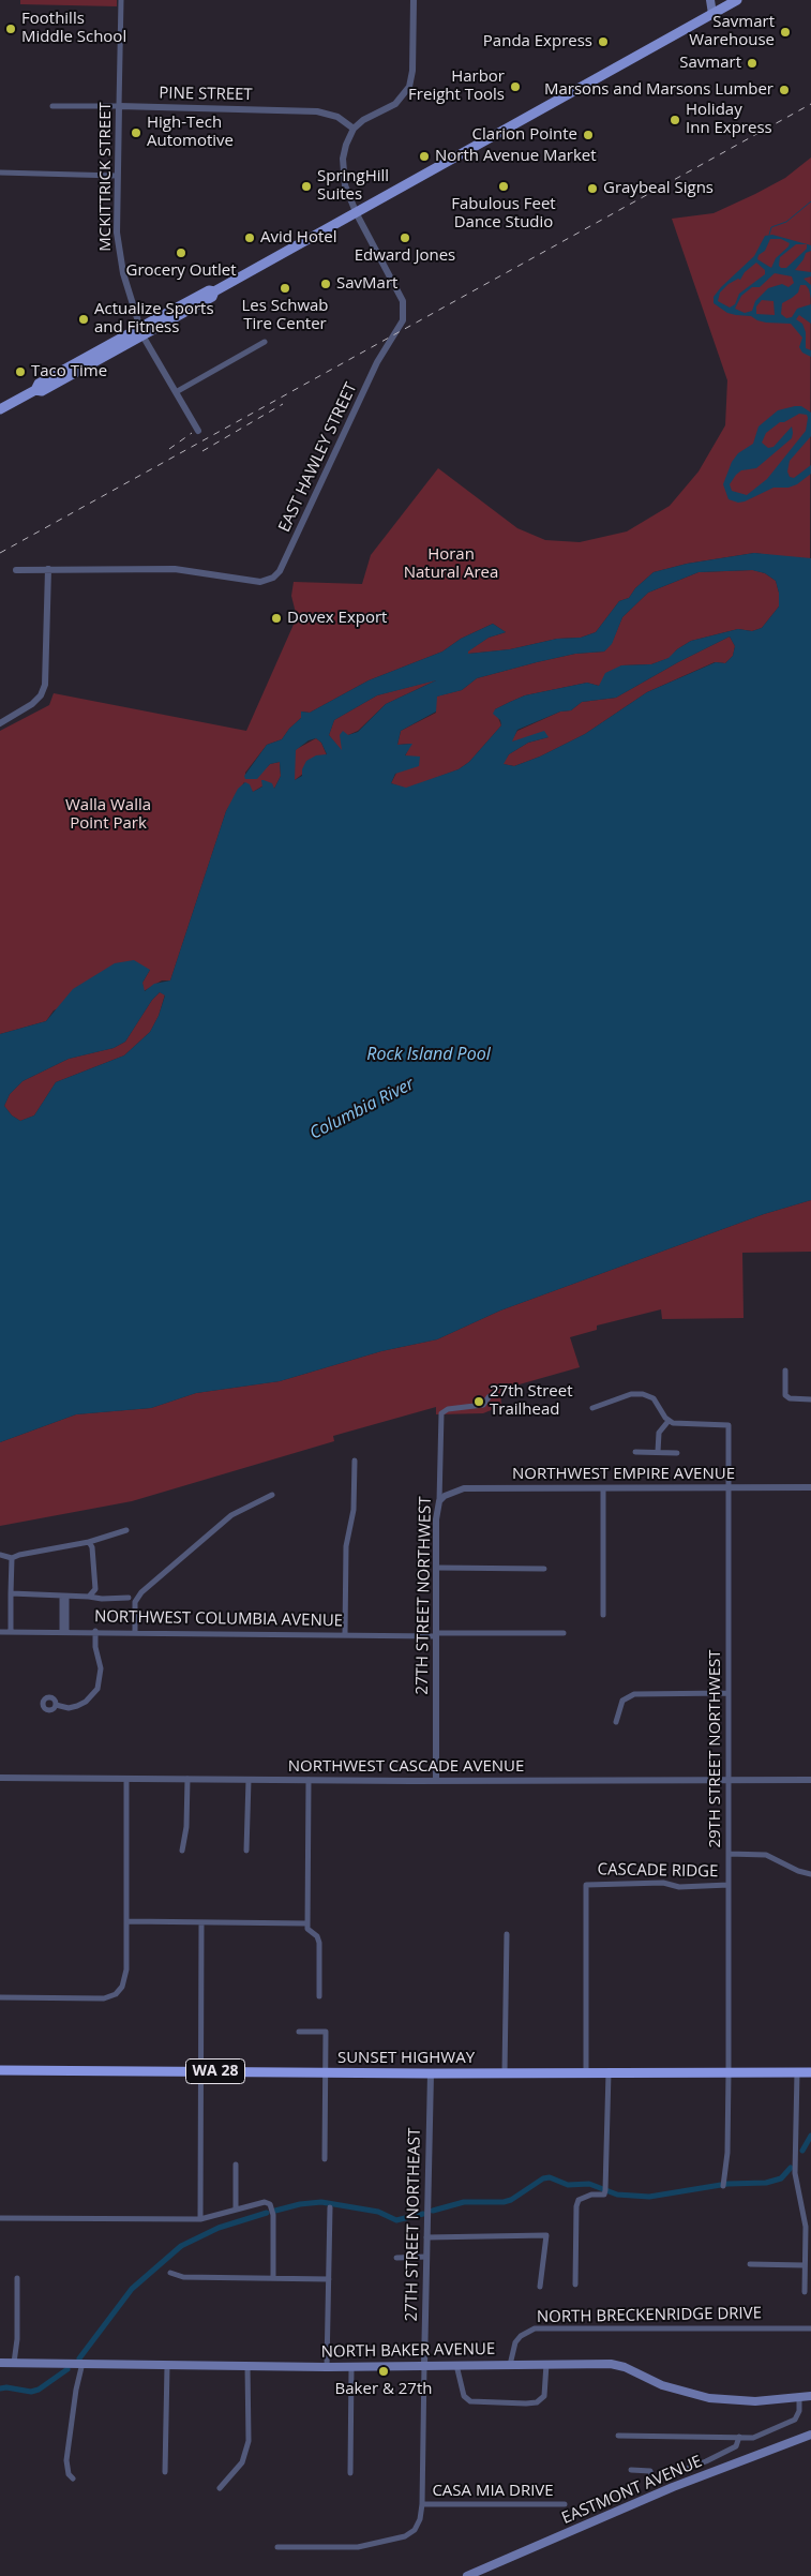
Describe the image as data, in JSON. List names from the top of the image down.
{
  "streets": {
    "highway": ["SUNSET HIGHWAY", "WA 28"],
    "main road": ["NORTH BAKER AVENUE", "EASTMONT AVENUE"],
    "street": [
      "PINE STREET",
      "MCKITTRICK STREET",
      "EAST HAWLEY STREET",
      "NORTHWEST EMPIRE AVENUE",
      "27TH STREET NORTHWEST",
      "NORTHWEST COLUMBIA AVENUE",
      "29TH STREET NORTHWEST",
      "NORTHWEST CASCADE AVENUE",
      "CASCADE RIDGE",
      "27TH STREET NORTHEAST",
      "NORTH BRECKENRIDGE DRIVE",
      "CASA MIA DRIVE"
    ]
  },
  "crossings": [
    ["PINE STREET", "MCKITTRICK STREET"],
    ["PINE STREET", "EAST HAWLEY STREET"],
    ["NORTHWEST EMPIRE AVENUE", "27TH STREET NORTHWEST"],
    ["NORTHWEST EMPIRE AVENUE", "29TH STREET NORTHWEST"],
    ["27TH STREET NORTHWEST", "NORTHWEST COLUMBIA AVENUE"],
    ["27TH STREET NORTHWEST", "NORTHWEST CASCADE AVENUE"],
    ["29TH STREET NORTHWEST", "NORTHWEST CASCADE AVENUE"],
    ["29TH STREET NORTHWEST", "CASCADE RIDGE"],
    ["29TH STREET NORTHWEST", "SUNSET HIGHWAY"],
    ["CASCADE RIDGE", "SUNSET HIGHWAY"],
    ["SUNSET HIGHWAY", "27TH STREET NORTHEAST"],
    ["27TH STREET NORTHEAST", "NORTH BAKER AVENUE"],
    ["27TH STREET NORTHEAST", "CASA MIA DRIVE"],
    ["NORTH BRECKENRIDGE DRIVE", "NORTH BAKER AVENUE"]
  ],
  "water": ["Rock Island Pool", "Columbia River"],
  "parks": ["Horan Natural Area", "Walla Walla Point Park"],
  "places": [
    "Foothills Middle School",
    "Savmart Warehouse",
    "Panda Express",
    "Savmart",
    "Harbor Freight Tools",
    "Marsons and Marsons Lumber",
    "Holiday Inn Express",
    "High-Tech Automotive",
    "Clarion Pointe",
    "North Avenue Market",
    "SpringHill Suites",
    "Fabulous Feet Dance Studio",
    "Graybeal Signs",
    "Avid Hotel",
    "Edward Jones",
    "Grocery Outlet",
    "SavMart",
    "Les Schwab Tire Center",
    "Actualize Sports and Fitness",
    "Taco Time",
    "Dovex Export",
    "27th Street Trailhead",
    "Baker & 27th"
  ]
}
